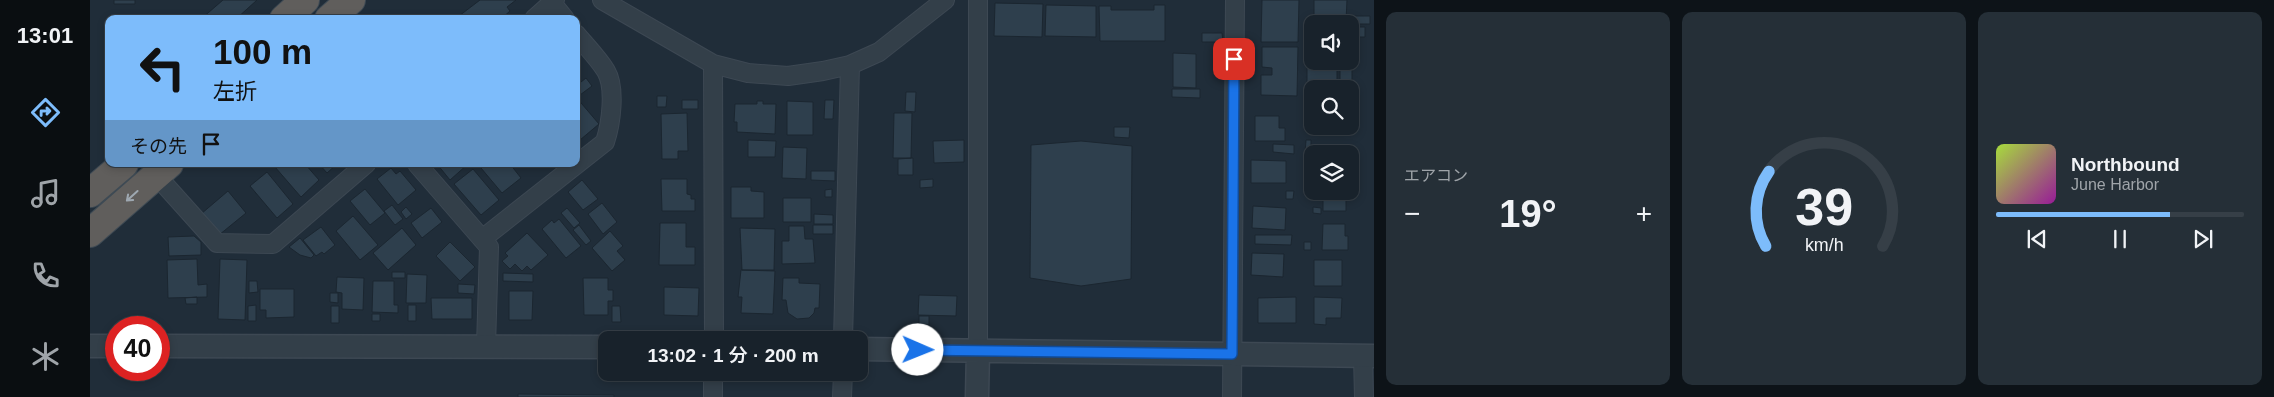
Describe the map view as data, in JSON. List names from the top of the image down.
{
  "page": {
    "tabs": "13:01",
    "tile": "エアコン",
    "turn": ["100 m", "左折"],
    "then": "その先",
    "song": ["Northbound", "June Harbor"],
    "heat": ["−", "19°", "+"],
    "limit": "40",
    "trip": "13:02 · 1 分 · 200 m",
    "gauge": ["39", "km/h"]
  }
}
